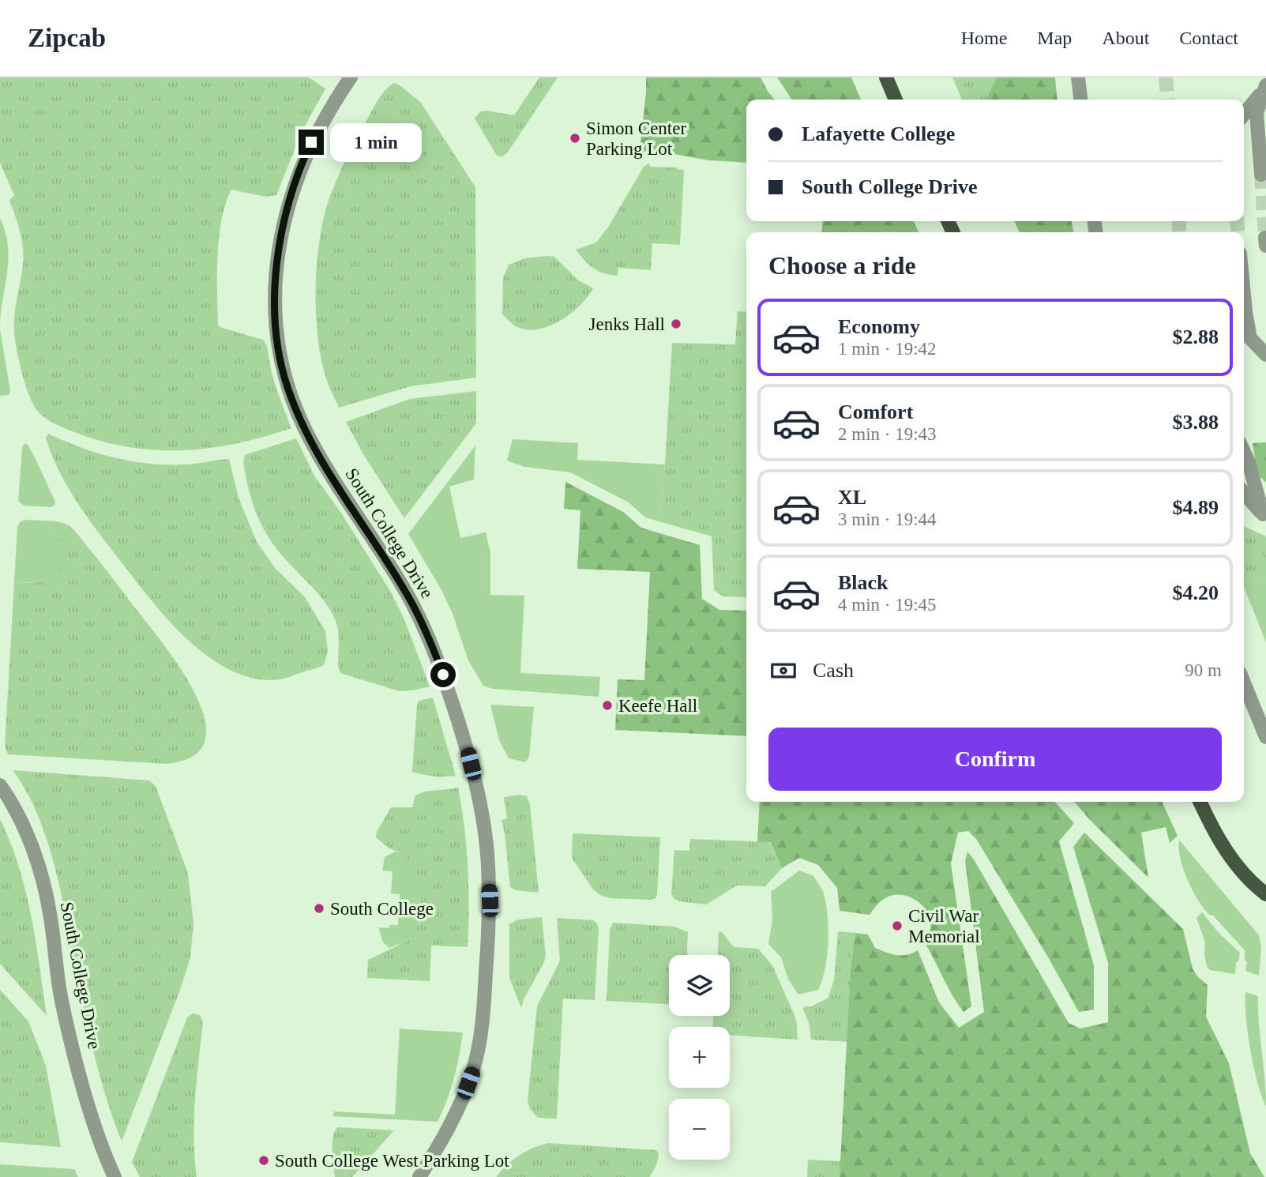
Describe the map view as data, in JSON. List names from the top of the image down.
{
  "streets": {
    "street": ["South College Drive"]
  },
  "places": [
    "Simon Center Parking Lot",
    "Jenks Hall",
    "Keefe Hall",
    "South College",
    "Civil War Memorial",
    "South College West Parking Lot"
  ],
  "page": {
    "header": "Zipcab",
    "nav": [
      "Home",
      "Map",
      "About",
      "Contact"
    ],
    "banner": ["Lafayette College", "South College Drive"],
    "bubble": "1 min",
    "heading": "Choose a ride",
    "list": [
      {
        "name": "Economy",
        "note": "1 min · 19:42",
        "value": "$2.88"
      },
      {
        "name": "Comfort",
        "note": "2 min · 19:43",
        "value": "$3.88"
      },
      {
        "name": "XL",
        "note": "3 min · 19:44",
        "value": "$4.89"
      },
      {
        "name": "Black",
        "note": "4 min · 19:45",
        "value": "$4.20"
      }
    ],
    "pay": ["Cash", "90 m"],
    "buttons": "Confirm",
    "map_buttons": ["+", "−"]
  }
}
